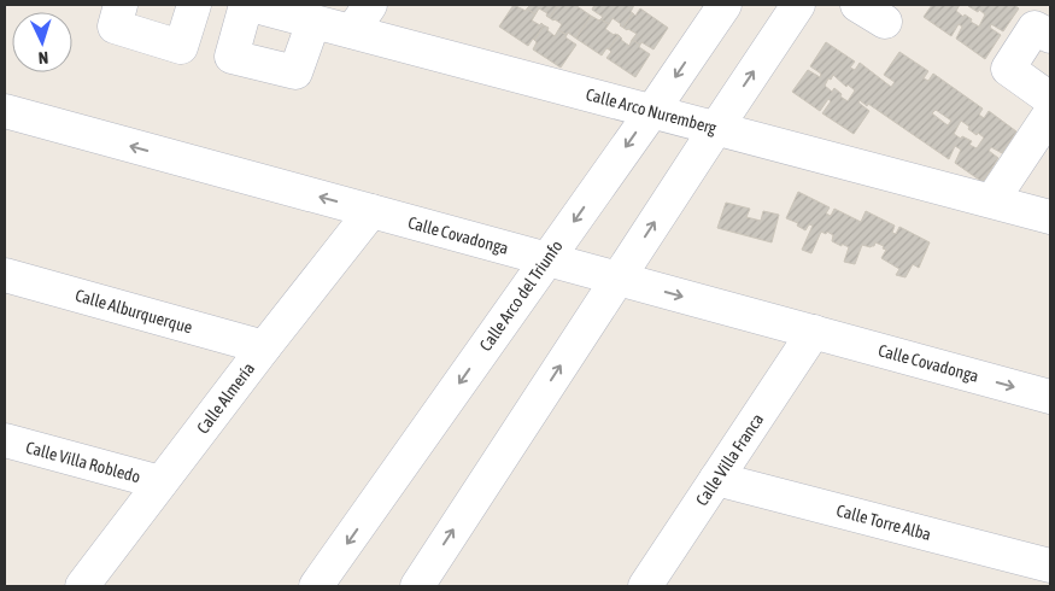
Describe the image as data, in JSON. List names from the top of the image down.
{
  "streets": {
    "street": [
      "Calle Arco Nuremberg",
      "Calle Covadonga",
      "Calle Arco del Triunfo",
      "Calle Alburquerque",
      "Calle Almería",
      "Calle Villa Franca",
      "Calle Villa Robledo",
      "Calle Torre Alba"
    ]
  },
  "crossings": [
    ["Calle Arco Nuremberg", "Calle Arco del Triunfo"],
    ["Calle Covadonga", "Calle Arco del Triunfo"],
    ["Calle Covadonga", "Calle Almería"],
    ["Calle Covadonga", "Calle Villa Franca"],
    ["Calle Alburquerque", "Calle Almería"],
    ["Calle Almería", "Calle Villa Robledo"],
    ["Calle Villa Franca", "Calle Torre Alba"]
  ],
  "north": "bottom"
}
